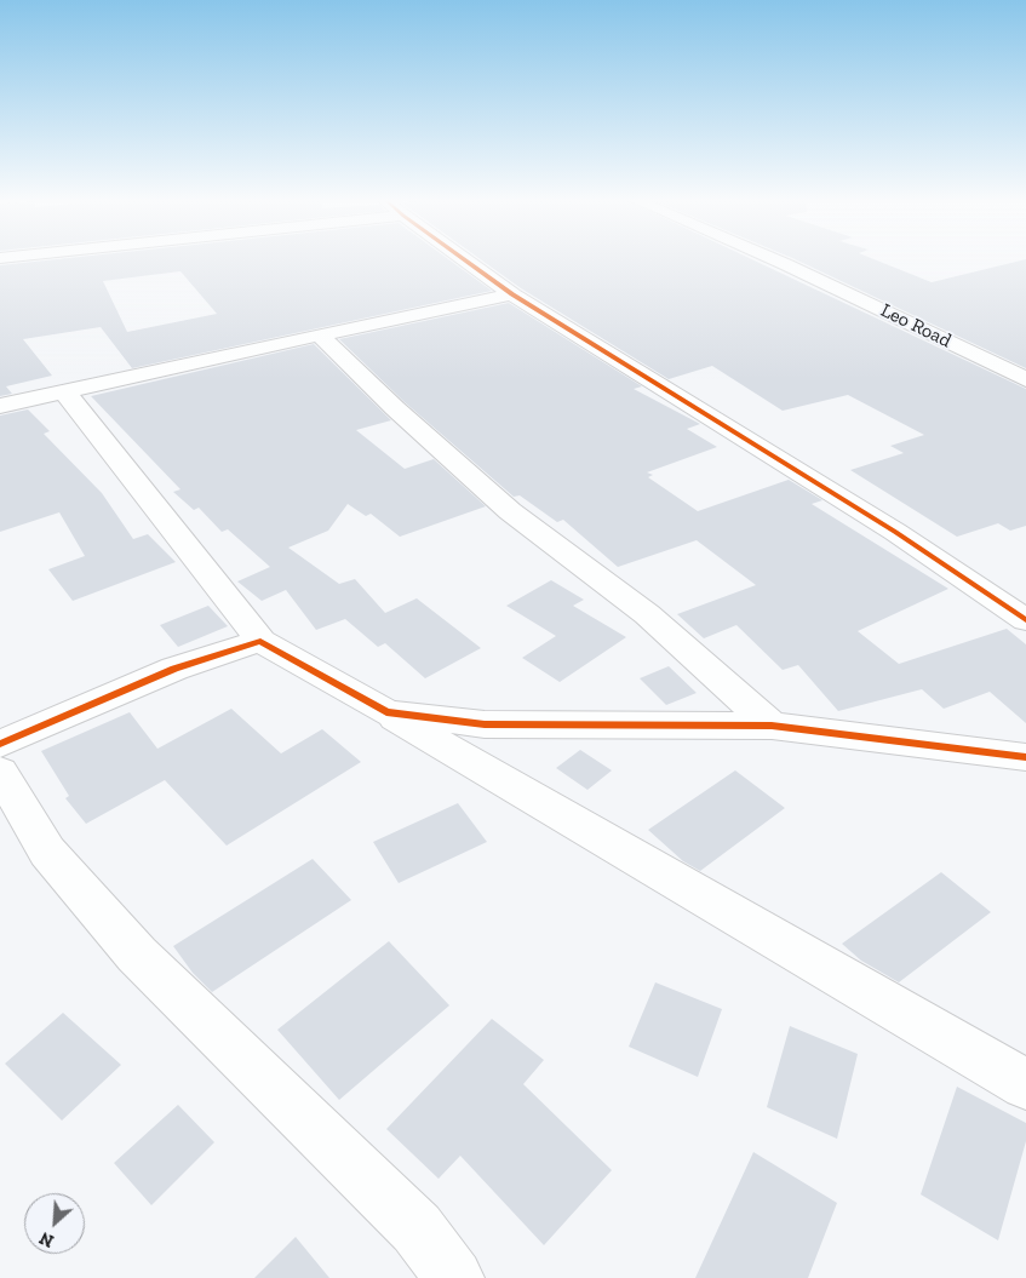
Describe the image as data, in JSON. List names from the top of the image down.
{
  "streets": {
    "street": ["Leo Road"]
  },
  "north": "bottom left"
}
